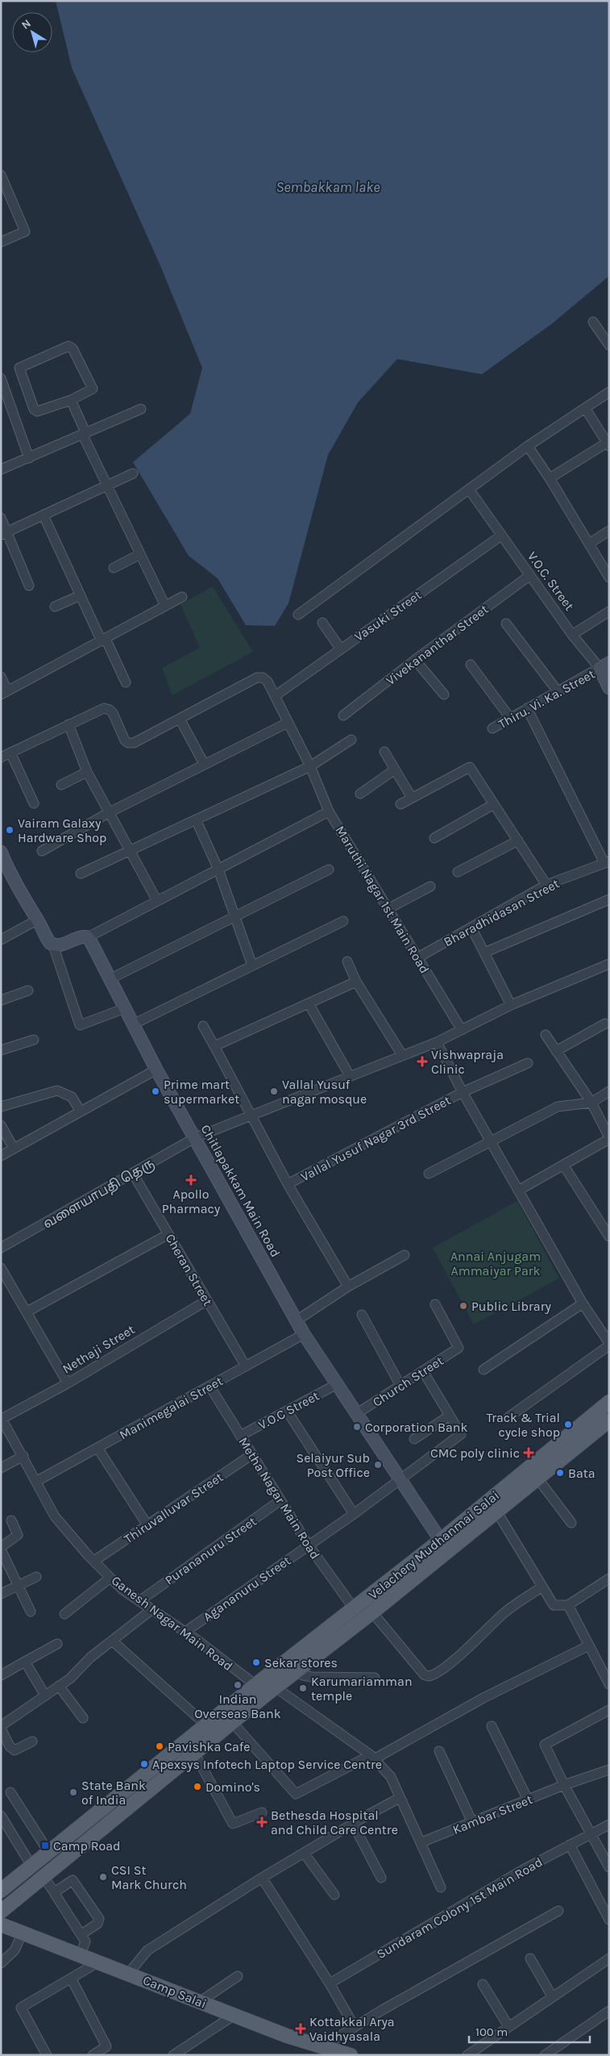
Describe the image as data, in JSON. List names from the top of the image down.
{
  "streets": {
    "main road": ["Velachery Mudhanmai Salai", "Camp Salai"],
    "street": [
      "V.O.C. Street",
      "Vasuki Street",
      "Vivekananthar Street",
      "Thiru. Vi. Ka. Street",
      "Maruthi Nagar 1st Main Road",
      "Bharadhidasan Street",
      "Vallal Yusuf Nagar 3rd Street",
      "Chitlapakkam Main Road",
      "வளையாபதி தெரு",
      "Cheran Street",
      "Nethaji Street",
      "Church Street",
      "Manimegalai Street",
      "V.O.C Street",
      "Metha Nagar Main Road",
      "Thiruvalluvar Street",
      "Purananuru Street",
      "Agananuru Street",
      "Ganesh Nagar Main Road",
      "Kambar Street",
      "Sundaram Colony 1st Main Road"
    ]
  },
  "crossings": [
    ["V.O.C. Street", "Vasuki Street"],
    ["V.O.C. Street", "Vivekananthar Street"],
    ["V.O.C. Street", "Thiru. Vi. Ka. Street"],
    ["Vasuki Street", "Maruthi Nagar 1st Main Road"],
    ["Maruthi Nagar 1st Main Road", "Bharadhidasan Street"],
    ["Maruthi Nagar 1st Main Road", "வளையாபதி தெரு"],
    ["Chitlapakkam Main Road", "வளையாபதி தெரு"],
    ["Chitlapakkam Main Road", "Church Street"],
    ["Chitlapakkam Main Road", "Manimegalai Street"],
    ["Chitlapakkam Main Road", "V.O.C Street"],
    ["Chitlapakkam Main Road", "Velachery Mudhanmai Salai"],
    ["Chitlapakkam Main Road", "Agananuru Street"],
    ["வளையாபதி தெரு", "Cheran Street"],
    ["Cheran Street", "Nethaji Street"],
    ["Cheran Street", "Manimegalai Street"],
    ["Nethaji Street", "Ganesh Nagar Main Road"],
    ["Manimegalai Street", "Metha Nagar Main Road"],
    ["Manimegalai Street", "Ganesh Nagar Main Road"],
    ["V.O.C Street", "Metha Nagar Main Road"],
    ["Metha Nagar Main Road", "Thiruvalluvar Street"],
    ["Metha Nagar Main Road", "Velachery Mudhanmai Salai"],
    ["Metha Nagar Main Road", "Purananuru Street"],
    ["Metha Nagar Main Road", "Agananuru Street"],
    ["Thiruvalluvar Street", "Ganesh Nagar Main Road"],
    ["Velachery Mudhanmai Salai", "Ganesh Nagar Main Road"],
    ["Purananuru Street", "Ganesh Nagar Main Road"],
    ["Agananuru Street", "Ganesh Nagar Main Road"]
  ],
  "water": ["Sembakkam lake"],
  "parks": ["Annai Anjugam Ammaiyar Park"],
  "places": {
    "other": [
      "Vairam Galaxy Hardware Shop",
      "Prime mart supermarket",
      "Vallal Yusuf nagar mosque",
      "Public Library",
      "Track & Trial cycle shop",
      "Corporation Bank",
      "Selaiyur Sub Post Office",
      "Bata",
      "Sekar stores",
      "Indian Overseas Bank",
      "Karumariamman temple",
      "Pavishka Cafe",
      "Apexsys Infotech Laptop Service Centre",
      "Domino's",
      "State Bank of India",
      "CSI St Mark Church"
    ],
    "health": [
      "Vishwapraja Clinic",
      "Apollo Pharmacy",
      "CMC poly clinic",
      "Bethesda Hospital and Child Care Centre",
      "Kottakkal Arya Vaidhyasala"
    ],
    "transit": ["Camp Road"]
  },
  "scale_bar": "100 m",
  "north": "top left"
}
